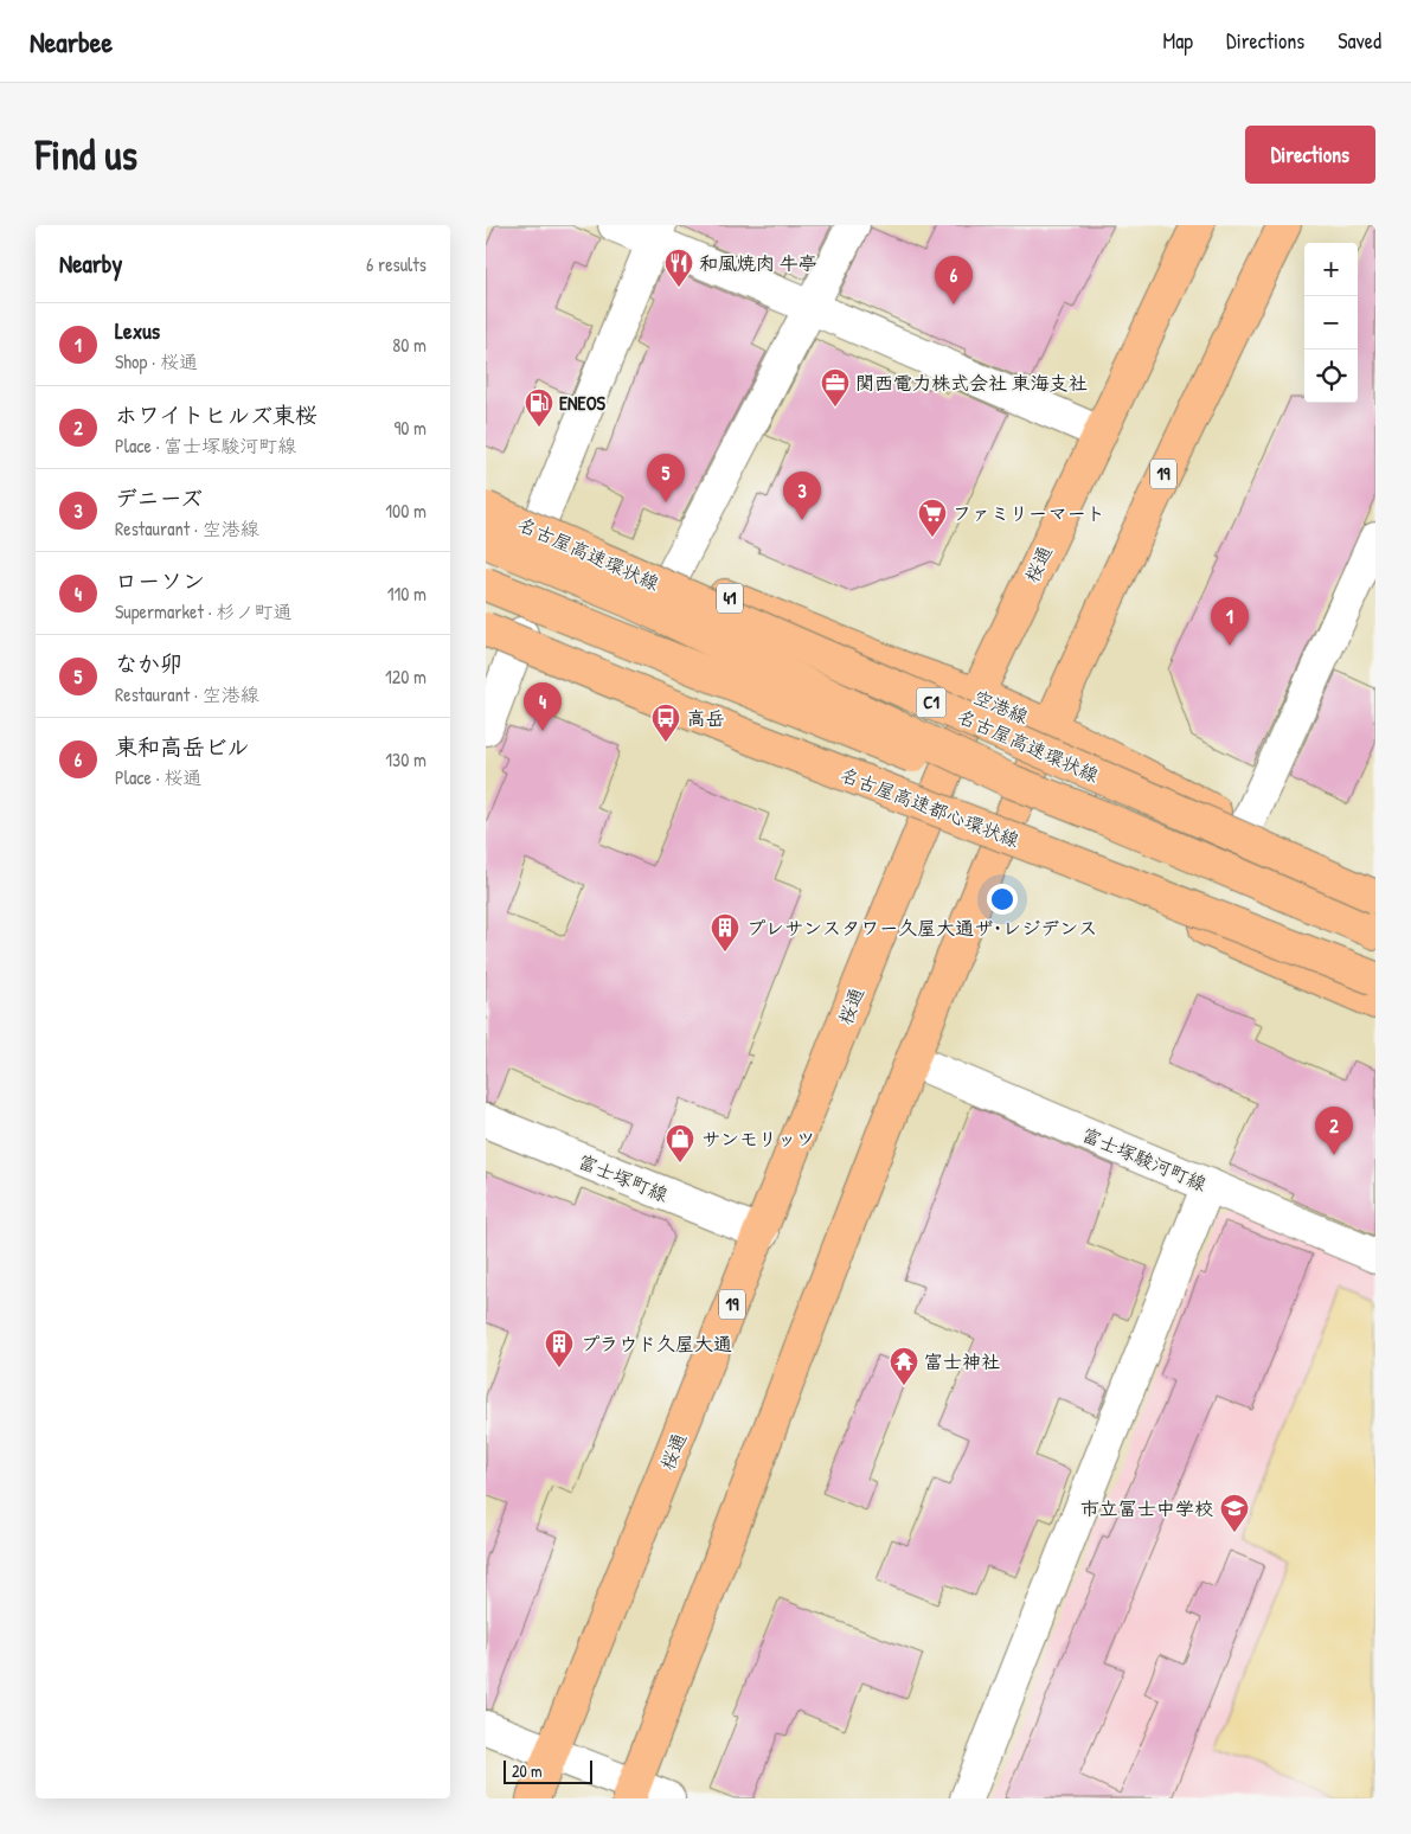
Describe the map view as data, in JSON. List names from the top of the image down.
{
  "streets": {
    "main road": [
      "19",
      "名古屋高速環状線",
      "桜通",
      "41",
      "C1",
      "空港線",
      "名古屋高速都心環状線"
    ],
    "street": ["富士塚駿河町線", "富士塚町線"]
  },
  "crossings": [
    ["19", "空港線"],
    ["19", "富士塚駿河町線"],
    ["桜通", "空港線"],
    ["桜通", "富士塚町線"]
  ],
  "places": {
    "restaurant": ["和風焼肉 牛亭"],
    "office": ["関西電力株式会社 東海支社"],
    "fuel station": ["ENEOS"],
    "supermarket": ["ファミリーマート"],
    "bus stop": ["高岳"],
    "building": ["プレサンスタワー久屋大通ザ･レジデンス", "プラウド久屋大通"],
    "shop": ["サンモリッツ"],
    "temple": ["富士神社"],
    "school or university": ["市立冨士中学校"]
  },
  "scale_bar": "20 m",
  "page": {
    "header": "Nearbee",
    "nav": ["Map", "Directions", "Saved"],
    "buttons": "Directions",
    "title": "Find us",
    "heading": ["Nearby", "6 results"],
    "map_buttons": ["+", "−"],
    "pins": [
      "6",
      "5",
      "3",
      "1",
      "4",
      "2"
    ],
    "list": [
      {
        "mark": "1",
        "name": "Lexus",
        "note": "Shop · 桜通",
        "value": "80 m"
      },
      {
        "mark": "2",
        "name": "ホワイトヒルズ東桜",
        "note": "Place · 富士塚駿河町線",
        "value": "90 m"
      },
      {
        "mark": "3",
        "name": "デニーズ",
        "note": "Restaurant · 空港線",
        "value": "100 m"
      },
      {
        "mark": "4",
        "name": "ローソン",
        "note": "Supermarket · 杉ノ町通",
        "value": "110 m"
      },
      {
        "mark": "5",
        "name": "なか卯",
        "note": "Restaurant · 空港線",
        "value": "120 m"
      },
      {
        "mark": "6",
        "name": "東和高岳ビル",
        "note": "Place · 桜通",
        "value": "130 m"
      }
    ],
    "scale": "20 m"
  }
}
